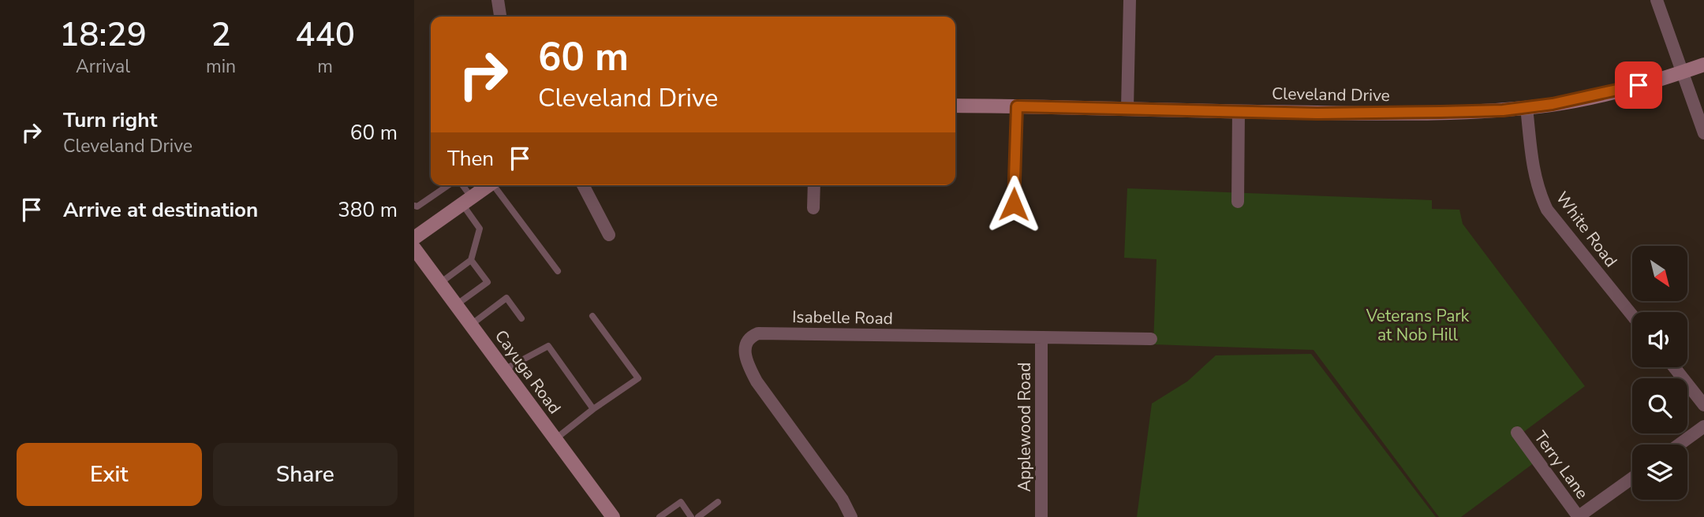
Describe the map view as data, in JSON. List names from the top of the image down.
{
  "streets": {
    "street": [
      "Cleveland Drive",
      "White Road",
      "Isabelle Road",
      "Cayuga Road",
      "Applewood Road",
      "Terry Lane"
    ]
  },
  "crossings": [
    ["Cleveland Drive", "White Road"],
    ["Isabelle Road", "Applewood Road"]
  ],
  "parks": ["Veterans Park at Nob Hill"],
  "north": "bottom right",
  "page": {
    "eta": [
      "18:29",
      "Arrival",
      "2",
      "min",
      "440",
      "m"
    ],
    "turn": ["60 m", "Cleveland Drive"],
    "list": [
      {
        "name": "Turn right",
        "note": "Cleveland Drive",
        "value": "60 m"
      },
      {
        "name": "Arrive at destination",
        "value": "380 m"
      }
    ],
    "then": "Then",
    "buttons": ["Exit", "Share"]
  }
}
